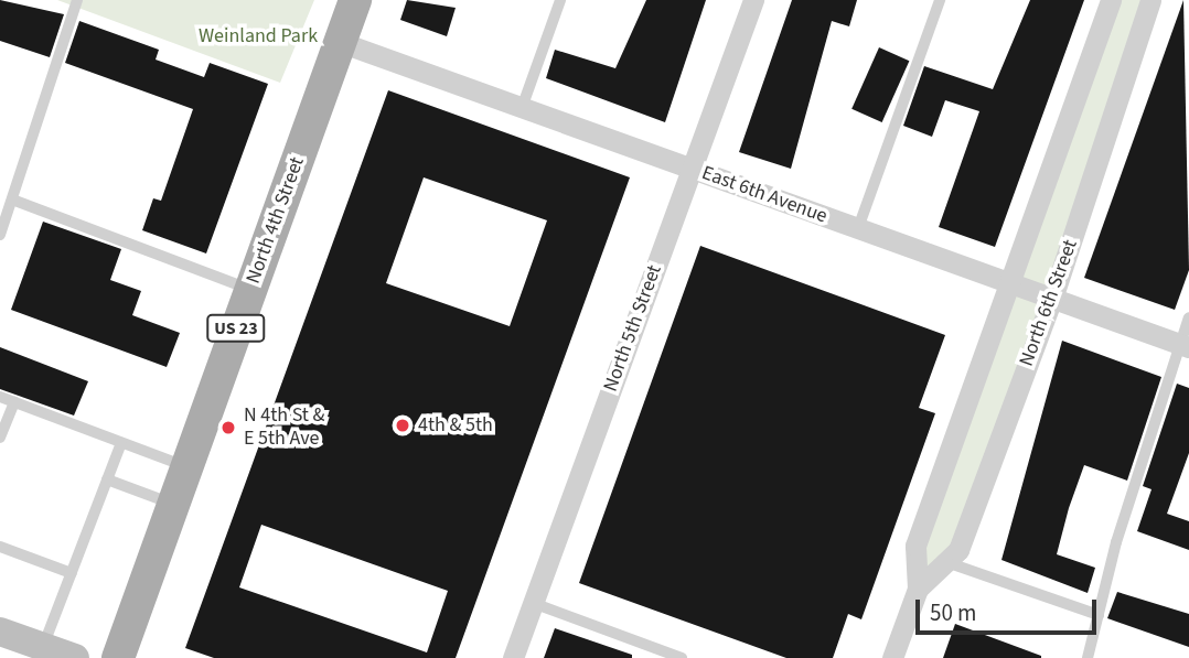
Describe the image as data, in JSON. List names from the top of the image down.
{
  "streets": {
    "main road": ["North 4th Street", "US 23"],
    "street": ["East 6th Avenue", "North 6th Street", "North 5th Street"]
  },
  "crossings": [
    ["East 6th Avenue", "North 4th Street"],
    ["East 6th Avenue", "North 6th Street"],
    ["East 6th Avenue", "North 5th Street"]
  ],
  "parks": ["Weinland Park"],
  "places": ["4th & 5th", "N 4th St & E 5th Ave"],
  "scale_bar": "50 m"
}
